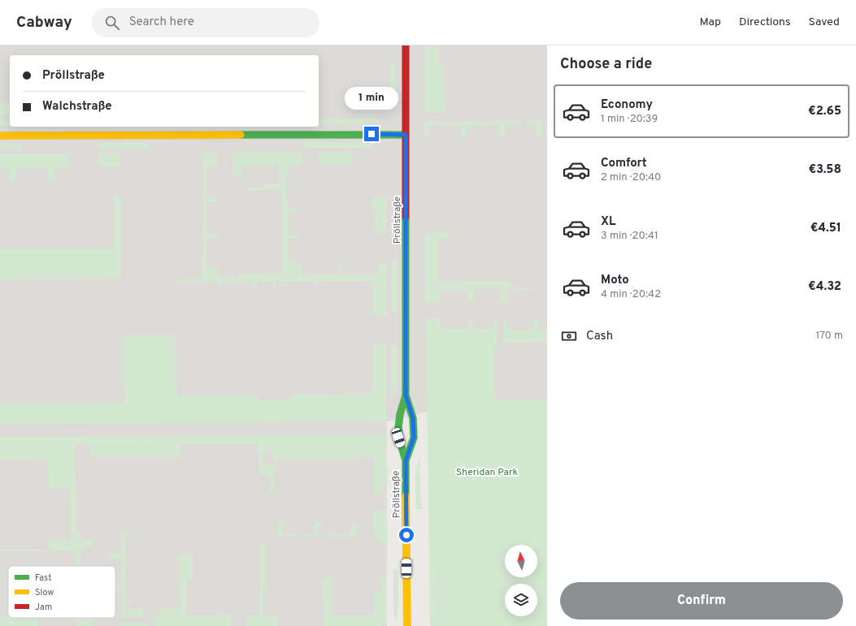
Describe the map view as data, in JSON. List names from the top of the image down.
{
  "streets": {
    "street": ["Pröllstraße"]
  },
  "parks": ["Sheridan Park"],
  "legend": ["Fast", "Slow", "Jam"],
  "north": "top",
  "page": {
    "header": "Cabway",
    "search": "Search here",
    "nav": ["Map", "Directions", "Saved"],
    "heading": "Choose a ride",
    "banner": ["Pröllstraße", "Walchstraße"],
    "list": [
      {
        "name": "Economy",
        "note": "1 min · 20:39",
        "value": "€2.65"
      },
      {
        "name": "Comfort",
        "note": "2 min · 20:40",
        "value": "€3.58"
      },
      {
        "name": "XL",
        "note": "3 min · 20:41",
        "value": "€4.51"
      },
      {
        "name": "Moto",
        "note": "4 min · 20:42",
        "value": "€4.32"
      }
    ],
    "bubble": "1 min",
    "pay": ["Cash", "170 m"],
    "buttons": "Confirm"
  }
}
